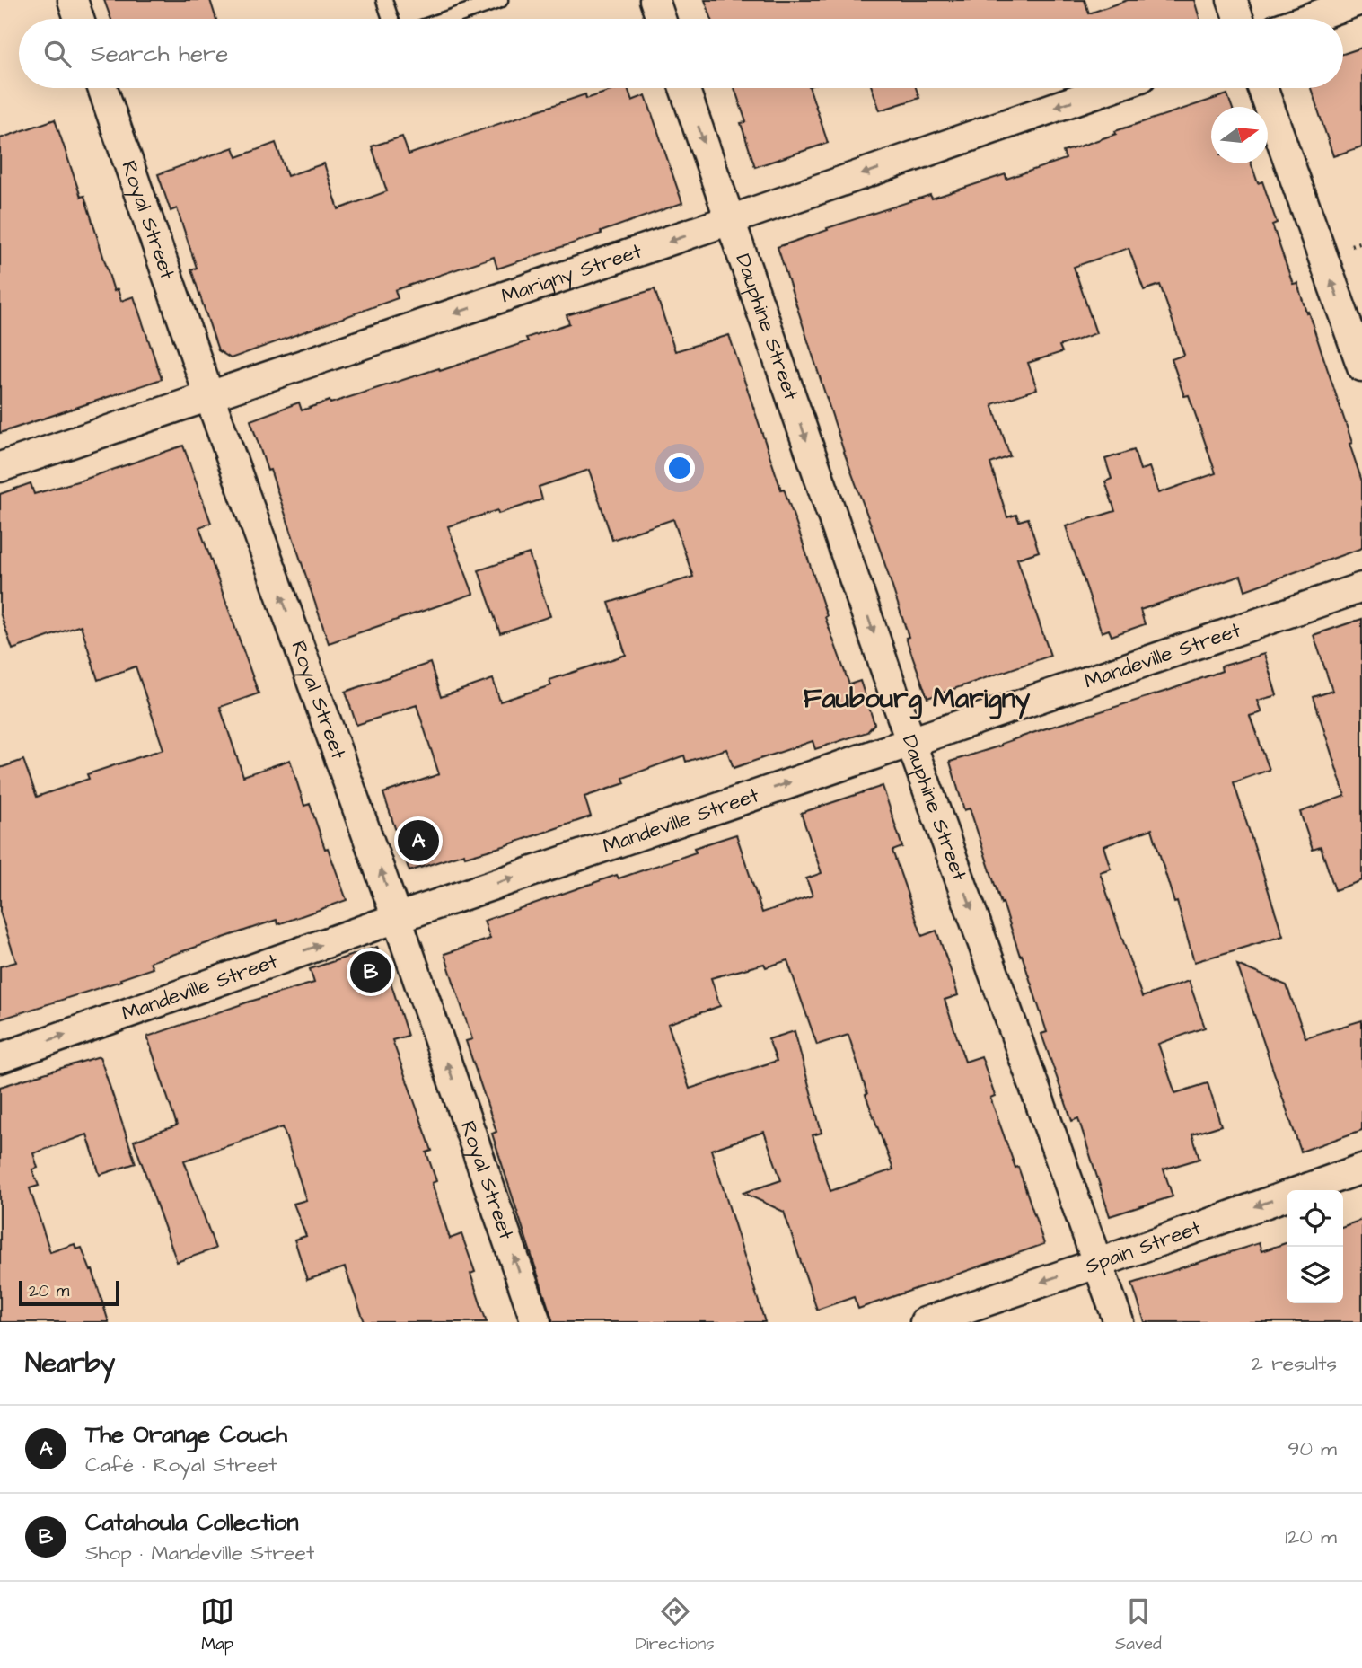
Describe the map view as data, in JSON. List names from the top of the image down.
{
  "streets": {
    "street": [
      "Royal Street",
      "Marigny Street",
      "Dauphine Street",
      "Mandeville Street",
      "Spain Street"
    ]
  },
  "crossings": [
    ["Royal Street", "Marigny Street"],
    ["Royal Street", "Mandeville Street"],
    ["Marigny Street", "Dauphine Street"],
    ["Dauphine Street", "Mandeville Street"],
    ["Dauphine Street", "Spain Street"]
  ],
  "one_way": [
    "Royal Street",
    "Marigny Street",
    "Dauphine Street",
    "Mandeville Street",
    "Spain Street"
  ],
  "districts": ["Faubourg Marigny"],
  "scale_bar": "20 m",
  "north": "right",
  "page": {
    "search": "Search here",
    "pins": ["A", "B"],
    "scale": "20 m",
    "heading": ["Nearby", "2 results"],
    "list": [
      {
        "mark": "A",
        "name": "The Orange Couch",
        "note": "Café · Royal Street",
        "value": "90 m"
      },
      {
        "mark": "B",
        "name": "Catahoula Collection",
        "note": "Shop · Mandeville Street",
        "value": "120 m"
      }
    ],
    "nav": ["Map", "Directions", "Saved"]
  }
}
